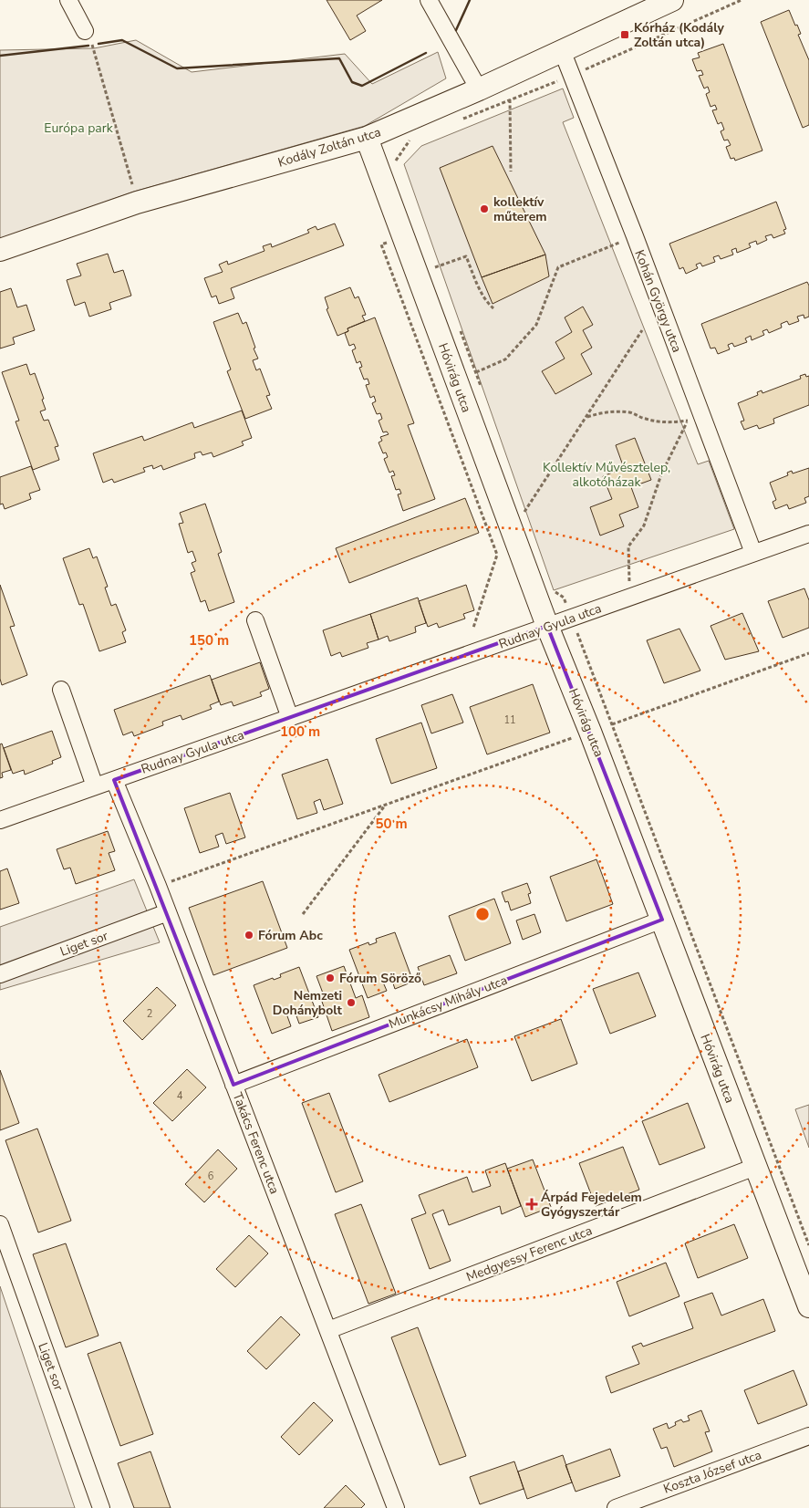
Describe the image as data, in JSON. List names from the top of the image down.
{
  "streets": {
    "street": [
      "Kodály Zoltán utca",
      "Kohán György utca",
      "Hóvirág utca",
      "Rudnay Gyula utca",
      "Liget sor",
      "Munkácsy Mihály utca",
      "Takács Ferenc utca",
      "Medgyessy Ferenc utca",
      "Koszta József utca"
    ]
  },
  "crossings": [
    ["Kodály Zoltán utca", "Kohán György utca"],
    ["Kodály Zoltán utca", "Hóvirág utca"],
    ["Kohán György utca", "Rudnay Gyula utca"],
    ["Hóvirág utca", "Rudnay Gyula utca"],
    ["Hóvirág utca", "Munkácsy Mihály utca"],
    ["Hóvirág utca", "Medgyessy Ferenc utca"],
    ["Rudnay Gyula utca", "Takács Ferenc utca"],
    ["Liget sor", "Takács Ferenc utca"],
    ["Munkácsy Mihály utca", "Takács Ferenc utca"],
    ["Takács Ferenc utca", "Medgyessy Ferenc utca"]
  ],
  "parks": ["Európa park", "Kollektív Művésztelep, alkotóházak"],
  "places": {
    "transit": ["Kórház (Kodály Zoltán utca)"],
    "other": [
      "kollektív műterem",
      "Fórum Abc",
      "Fórum Söröző",
      "Nemzeti Dohánybolt"
    ],
    "health": ["Árpád Fejedelem Gyógyszertár"]
  },
  "house_numbers": [
    "11",
    "2",
    "4",
    "6"
  ],
  "rings": ["150 m", "100 m", "50 m"]
}
